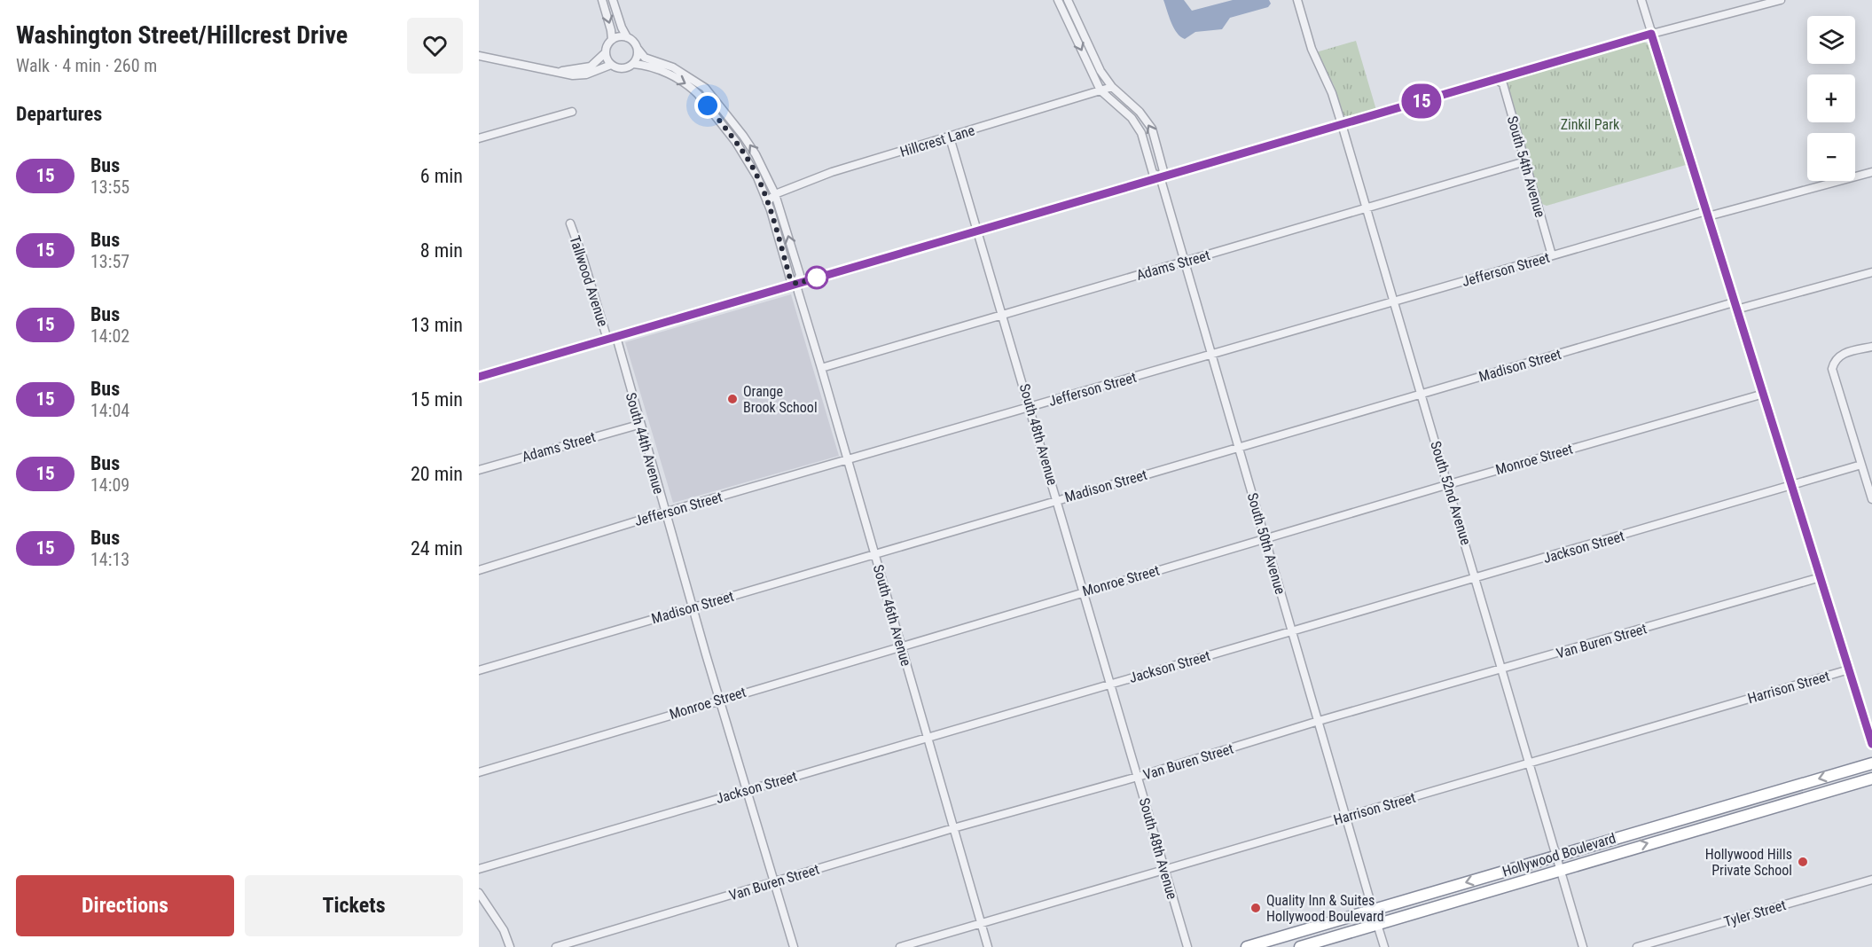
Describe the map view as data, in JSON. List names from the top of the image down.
{
  "streets": {
    "highway": ["Hollywood Boulevard"],
    "street": [
      "Hillcrest Lane",
      "South 54th Avenue",
      "Adams Street",
      "Jefferson Street",
      "Tallwood Avenue",
      "Madison Street",
      "South 48th Avenue",
      "South 44th Avenue",
      "Monroe Street",
      "South 52nd Avenue",
      "South 50th Avenue",
      "Jackson Street",
      "South 46th Avenue",
      "Van Buren Street",
      "Harrison Street",
      "Tyler Street"
    ]
  },
  "crossings": [
    ["Hillcrest Lane", "South 48th Avenue"],
    ["Hillcrest Lane", "South 46th Avenue"],
    ["South 54th Avenue", "Adams Street"],
    ["South 54th Avenue", "Jefferson Street"],
    ["Adams Street", "South 48th Avenue"],
    ["Adams Street", "South 44th Avenue"],
    ["Adams Street", "South 52nd Avenue"],
    ["Adams Street", "South 50th Avenue"],
    ["Adams Street", "South 46th Avenue"],
    ["Jefferson Street", "South 48th Avenue"],
    ["Jefferson Street", "South 44th Avenue"],
    ["Jefferson Street", "South 52nd Avenue"],
    ["Jefferson Street", "South 50th Avenue"],
    ["Jefferson Street", "South 46th Avenue"],
    ["Madison Street", "South 48th Avenue"],
    ["Madison Street", "South 44th Avenue"],
    ["Madison Street", "South 52nd Avenue"],
    ["Madison Street", "South 50th Avenue"],
    ["Madison Street", "South 46th Avenue"],
    ["South 48th Avenue", "Monroe Street"],
    ["South 48th Avenue", "Jackson Street"],
    ["South 48th Avenue", "Van Buren Street"],
    ["South 48th Avenue", "Harrison Street"],
    ["South 44th Avenue", "Monroe Street"],
    ["South 44th Avenue", "Jackson Street"],
    ["South 44th Avenue", "Van Buren Street"],
    ["Monroe Street", "South 52nd Avenue"],
    ["Monroe Street", "South 50th Avenue"],
    ["Monroe Street", "South 46th Avenue"],
    ["South 52nd Avenue", "Jackson Street"],
    ["South 52nd Avenue", "Van Buren Street"],
    ["South 52nd Avenue", "Harrison Street"],
    ["South 52nd Avenue", "Hollywood Boulevard"],
    ["South 50th Avenue", "Jackson Street"],
    ["South 50th Avenue", "Van Buren Street"],
    ["South 50th Avenue", "Harrison Street"],
    ["South 50th Avenue", "Hollywood Boulevard"],
    ["Jackson Street", "South 46th Avenue"],
    ["South 46th Avenue", "Van Buren Street"],
    ["South 46th Avenue", "Harrison Street"]
  ],
  "parks": ["Zinkil Park"],
  "places": ["Orange Brook School", "Hollywood Hills Private School", "Quality Inn & Suites Hollywood Boulevard"],
  "lines": ["bus line 15"],
  "page": {
    "heading": [
      ["Washington Street/Hillcrest Drive", "Walk · 4 min · 260 m"],
      "Departures"
    ],
    "on_map": "15",
    "map_buttons": ["+", "−"],
    "list": [
      {
        "mark": "15",
        "name": "Bus",
        "note": "13:55",
        "value": "6 min"
      },
      {
        "mark": "15",
        "name": "Bus",
        "note": "13:57",
        "value": "8 min"
      },
      {
        "mark": "15",
        "name": "Bus",
        "note": "14:02",
        "value": "13 min"
      },
      {
        "mark": "15",
        "name": "Bus",
        "note": "14:04",
        "value": "15 min"
      },
      {
        "mark": "15",
        "name": "Bus",
        "note": "14:09",
        "value": "20 min"
      },
      {
        "mark": "15",
        "name": "Bus",
        "note": "14:13",
        "value": "24 min"
      }
    ],
    "buttons": ["Directions", "Tickets"]
  }
}
